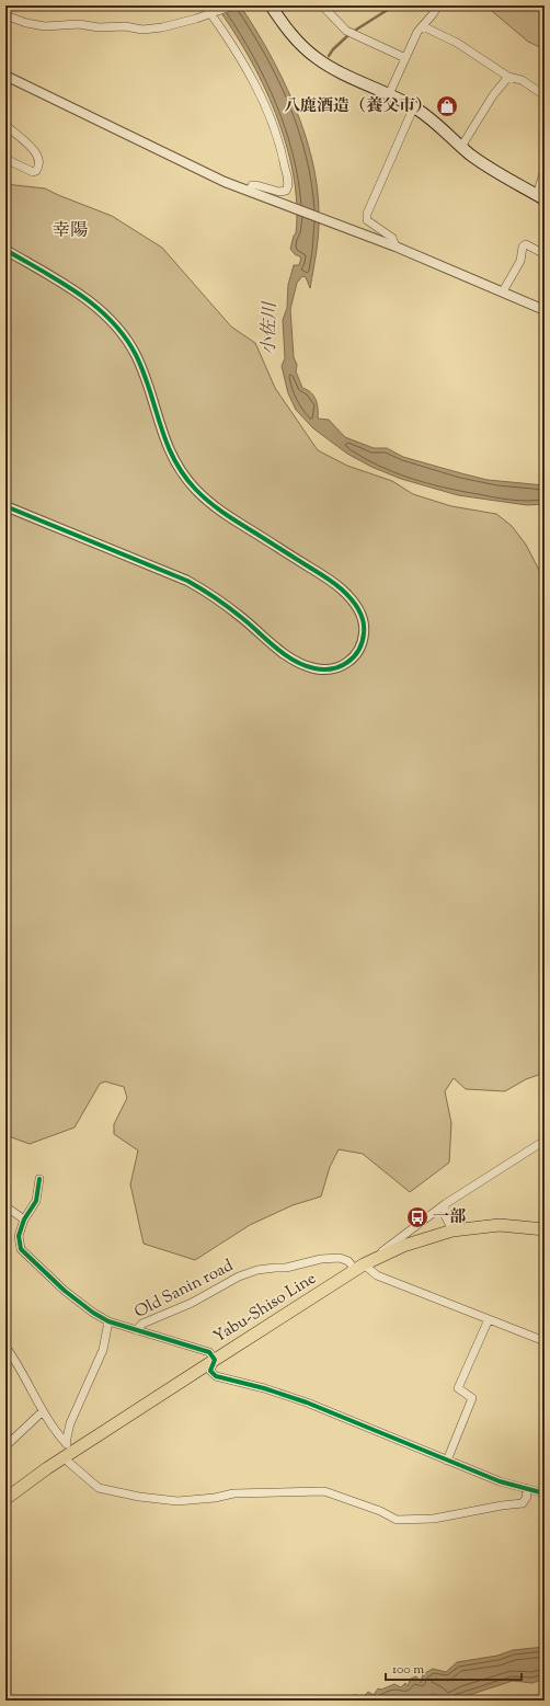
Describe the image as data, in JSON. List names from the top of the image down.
{
  "streets": {
    "main road": ["Yabu-Shiso Line"],
    "street": ["Old Sanin road"]
  },
  "crossings": [
    ["Old Sanin road", "Yabu-Shiso Line"]
  ],
  "districts": ["幸陽"],
  "water": ["小佐川"],
  "places": {
    "shop": ["八鹿酒造（養父市）"],
    "bus stop": ["一部"]
  },
  "scale_bar": "100 m"
}
